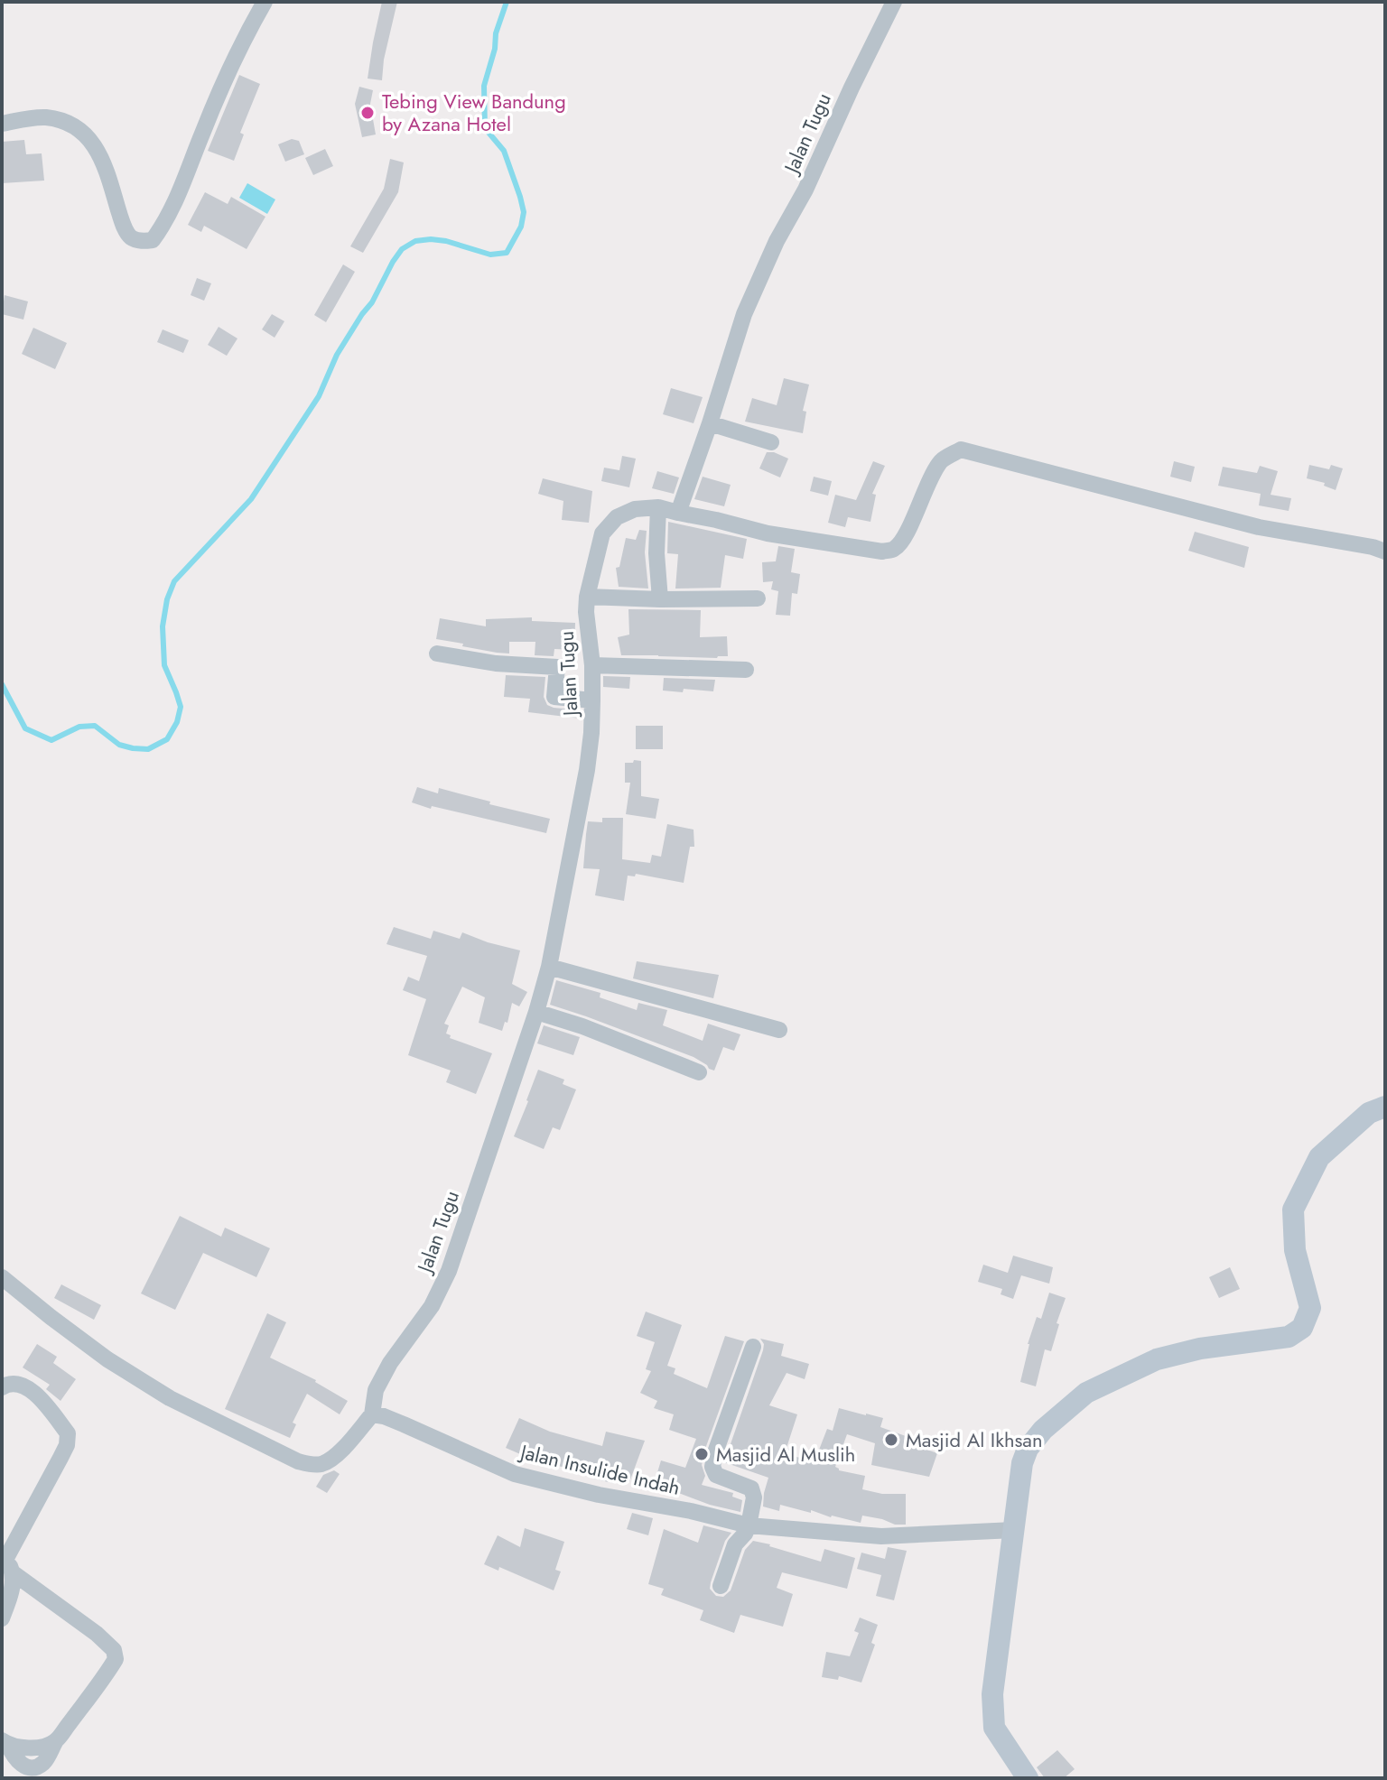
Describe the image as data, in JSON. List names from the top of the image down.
{
  "streets": {
    "street": ["Jalan Tugu", "Jalan Insulide Indah"]
  },
  "crossings": [
    ["Jalan Tugu", "Jalan Insulide Indah"]
  ],
  "places": ["Tebing View Bandung by Azana Hotel", "Masjid Al Ikhsan", "Masjid Al Muslih"]
}
